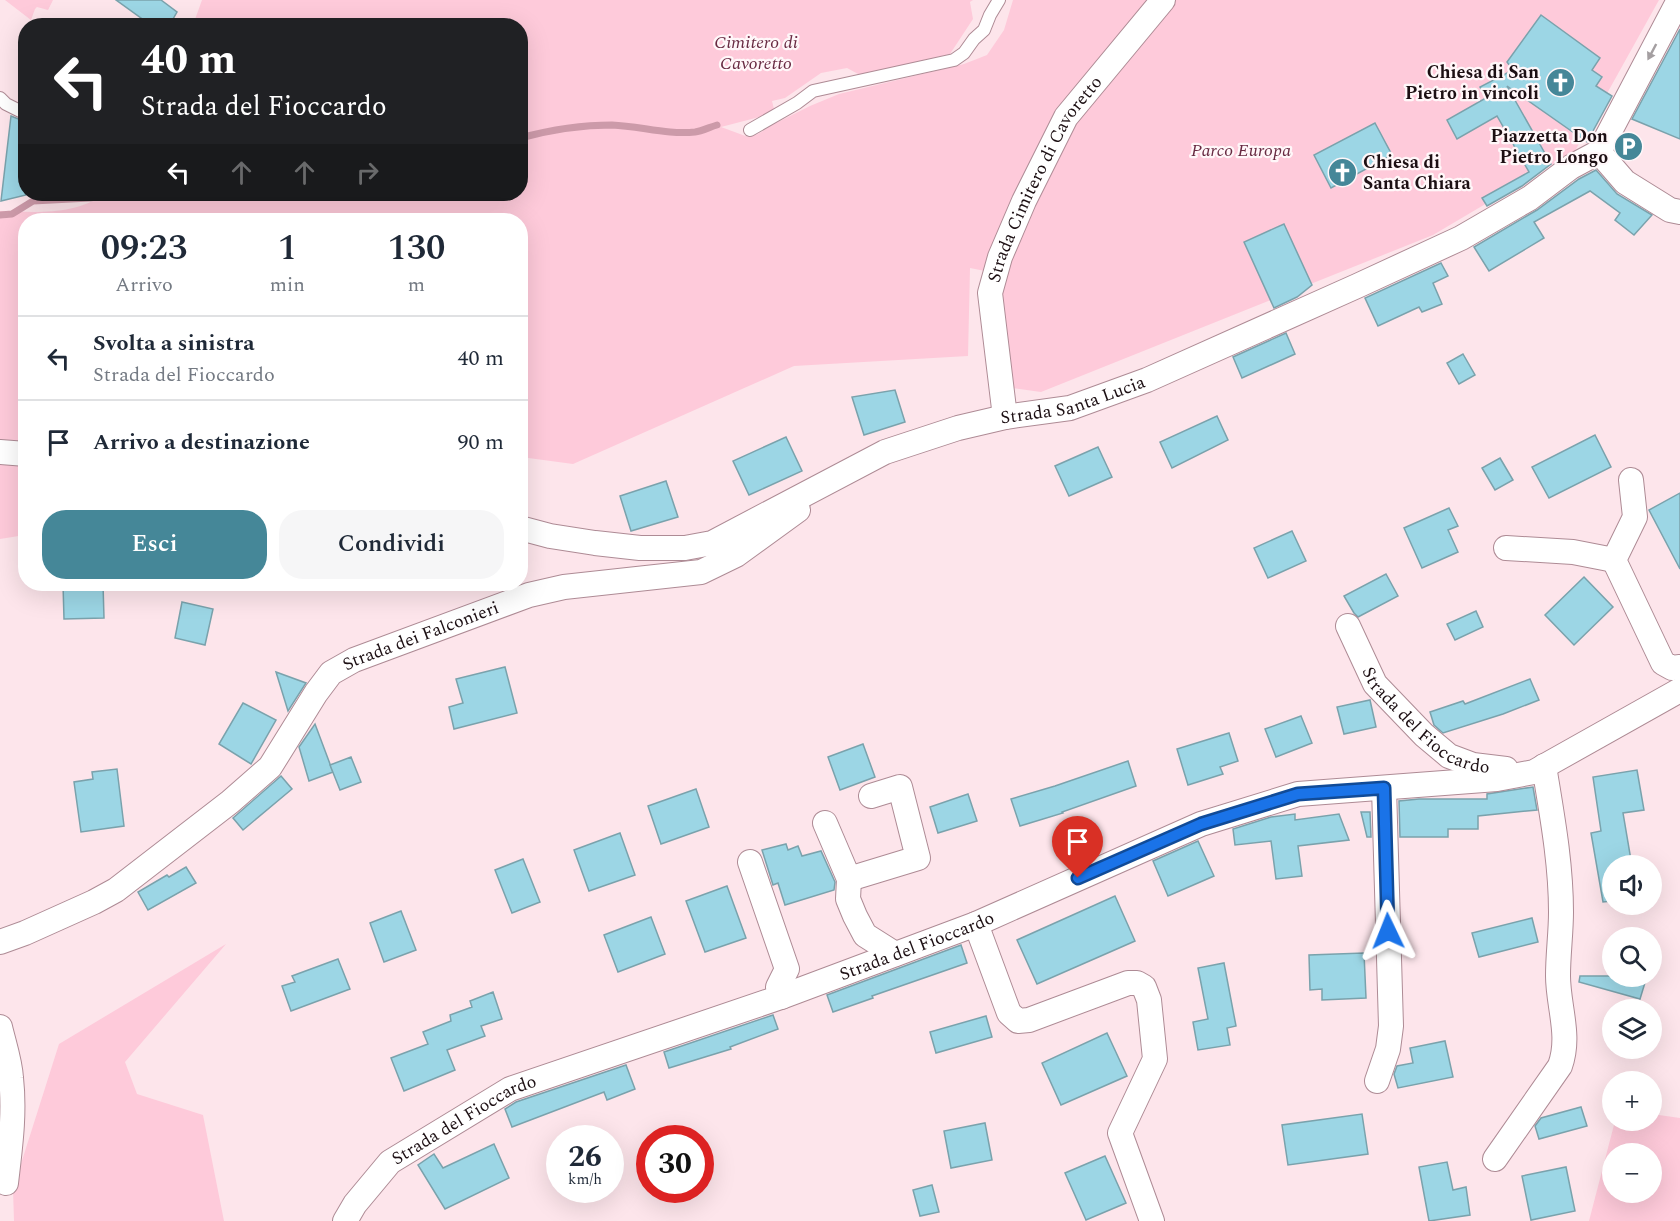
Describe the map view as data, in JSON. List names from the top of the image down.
{
  "streets": {
    "street": [
      "Strada Cimitero di Cavoretto",
      "Strada Santa Lucia",
      "Strada dei Falconieri",
      "Strada del Fioccardo"
    ]
  },
  "crossings": [
    ["Strada Cimitero di Cavoretto", "Strada Santa Lucia"],
    ["Strada Santa Lucia", "Strada dei Falconieri"]
  ],
  "parks": ["Cimitero di Cavoretto", "Parco Europa"],
  "places": {
    "church": ["Chiesa di San Pietro in vincoli", "Chiesa di Santa Chiara"],
    "parking": ["Piazzetta Don Pietro Longo"]
  },
  "page": {
    "turn": ["40 m", "Strada del Fioccardo"],
    "eta": [
      "09:23",
      "Arrivo",
      "1",
      "min",
      "130",
      "m"
    ],
    "list": [
      {
        "name": "Svolta a sinistra",
        "note": "Strada del Fioccardo",
        "value": "40 m"
      },
      {
        "name": "Arrivo a destinazione",
        "value": "90 m"
      }
    ],
    "buttons": ["Esci", "Condividi"],
    "map_buttons": ["+", "−"],
    "speed": "26 km/h",
    "limit": "30"
  }
}
